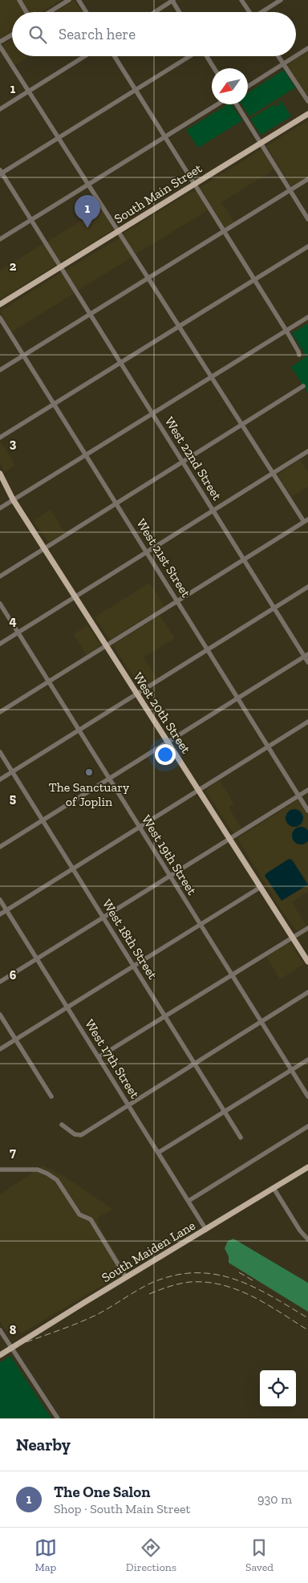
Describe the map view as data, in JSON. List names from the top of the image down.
{
  "streets": {
    "main road": ["South Main Street", "West 20th Street", "South Maiden Lane"],
    "street": [
      "West 22nd Street",
      "West 21st Street",
      "West 19th Street",
      "West 18th Street",
      "West 17th Street"
    ]
  },
  "crossings": [
    ["South Main Street", "West 22nd Street"],
    ["West 17th Street", "South Maiden Lane"]
  ],
  "places": ["The Sanctuary of Joplin"],
  "north": "bottom left",
  "page": {
    "search": "Search here",
    "pins": "1",
    "heading": "Nearby",
    "list": [
      {
        "mark": "1",
        "name": "The One Salon",
        "note": "Shop · South Main Street",
        "value": "930 m"
      }
    ],
    "nav": ["Map", "Directions", "Saved"]
  },
  "grid": {
    "rows": [
      "1",
      "2",
      "3",
      "4",
      "5",
      "6",
      "7",
      "8"
    ]
  }
}
